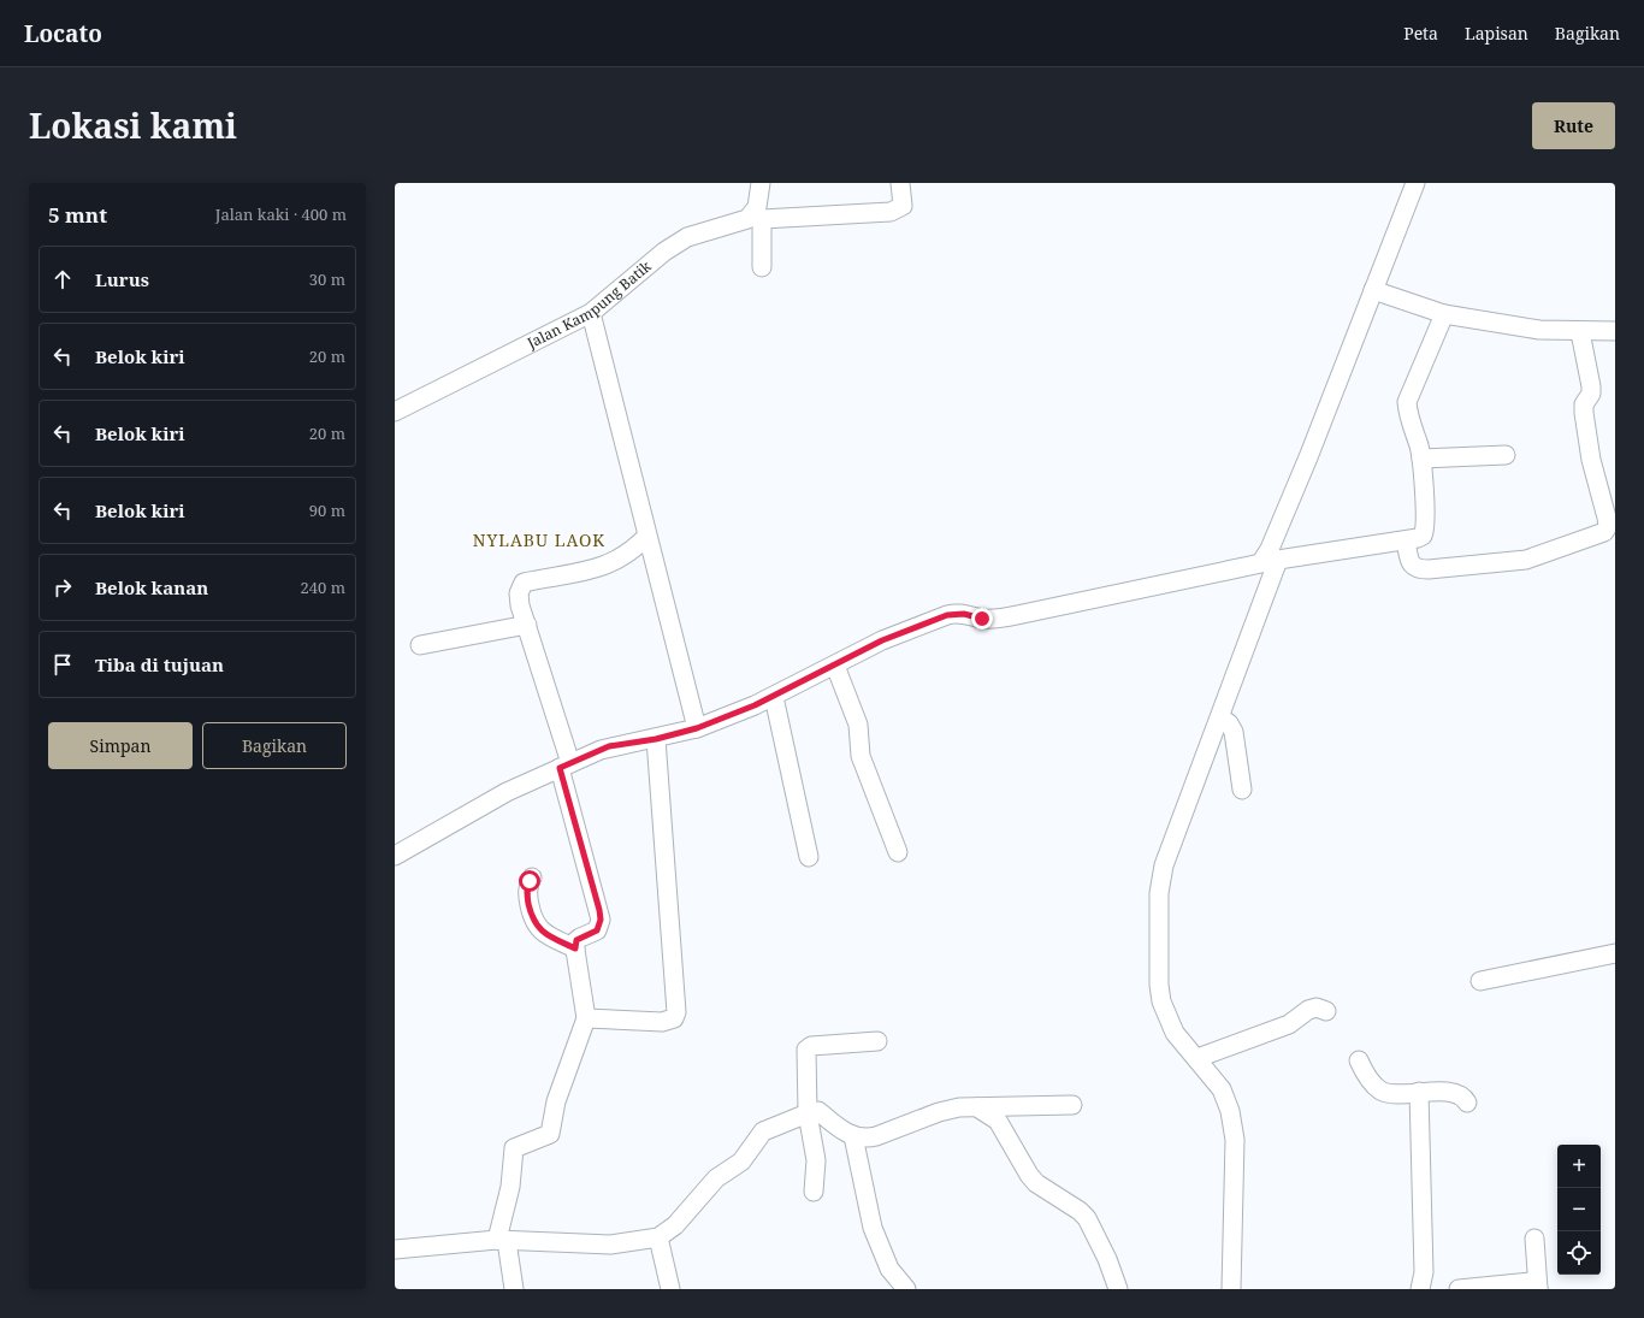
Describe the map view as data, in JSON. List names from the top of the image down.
{
  "streets": {
    "street": ["Jalan Kampung Batik"]
  },
  "districts": ["NYLABU LAOK"],
  "page": {
    "header": "Locato",
    "nav": ["Peta", "Lapisan", "Bagikan"],
    "title": "Lokasi kami",
    "buttons": [
      "Rute",
      ["Simpan", "Bagikan"]
    ],
    "heading": ["5 mnt", "Jalan kaki · 400 m"],
    "list": [
      ["Lurus", "30 m"],
      ["Belok kiri", "20 m"],
      ["Belok kiri", "20 m"],
      ["Belok kiri", "90 m"],
      ["Belok kanan", "240 m"],
      "Tiba di tujuan"
    ],
    "map_buttons": ["+", "−"]
  }
}
